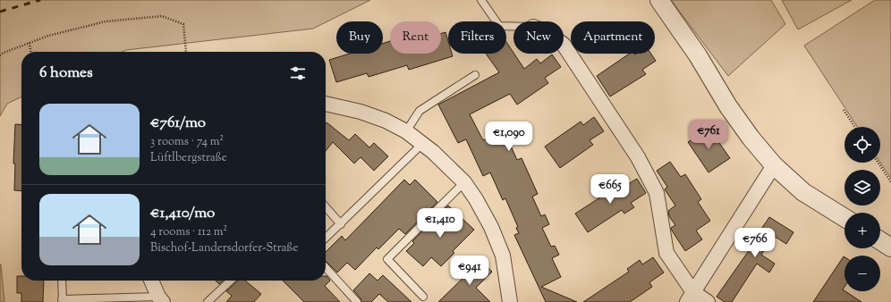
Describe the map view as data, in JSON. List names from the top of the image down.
{
  "page": {
    "chip": [
      "Buy",
      "Rent",
      "Filters",
      "New",
      "Apartment"
    ],
    "heading": "6 homes",
    "list": [
      {
        "name": "€761/mo",
        "note": "3 rooms · 74 m² · Lüftlbergstraße"
      },
      {
        "name": "€1,410/mo",
        "note": "4 rooms · 112 m² · Bischof-Landersdorfer-Straße"
      }
    ],
    "price": [
      "€761",
      "€1,090",
      "€665",
      "€1,410",
      "€766",
      "€941"
    ],
    "map_buttons": ["+", "−"]
  }
}
